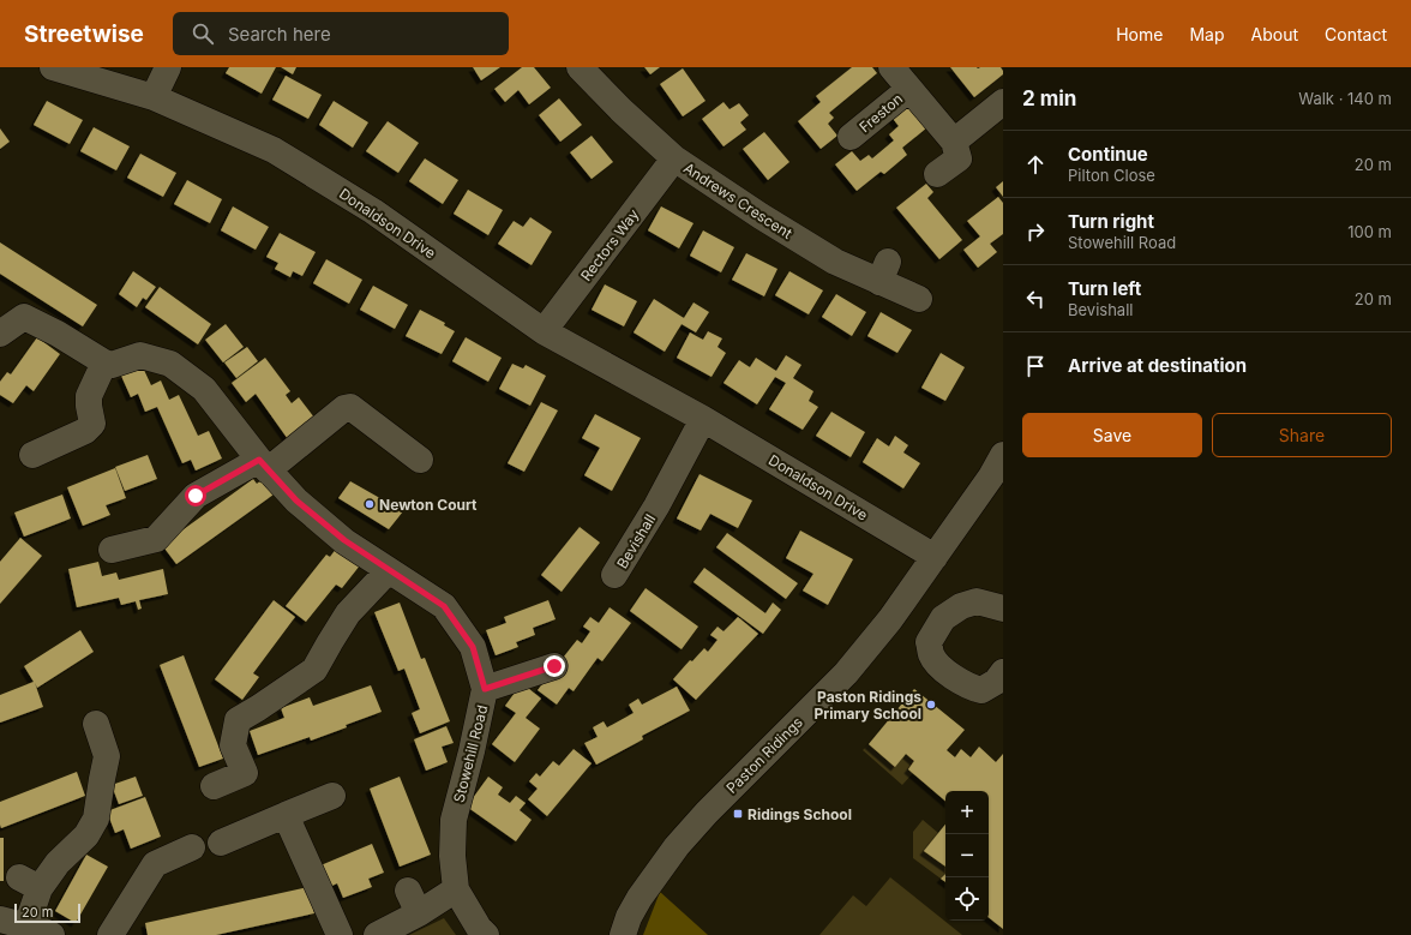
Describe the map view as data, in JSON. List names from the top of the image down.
{
  "streets": {
    "street": [
      "Freston",
      "Andrews Crescent",
      "Donaldson Drive",
      "Rectors Way",
      "Bevishall",
      "Stowehill Road",
      "Paston Ridings"
    ]
  },
  "crossings": [
    ["Andrews Crescent", "Rectors Way"],
    ["Donaldson Drive", "Rectors Way"],
    ["Donaldson Drive", "Bevishall"],
    ["Donaldson Drive", "Paston Ridings"]
  ],
  "places": {
    "other": ["Newton Court", "Paston Ridings Primary School"],
    "transit": ["Ridings School"]
  },
  "scale_bar": "20 m",
  "page": {
    "header": "Streetwise",
    "search": "Search here",
    "nav": [
      "Home",
      "Map",
      "About",
      "Contact"
    ],
    "heading": ["2 min", "Walk · 140 m"],
    "list": [
      ["Continue", "Pilton Close", "20 m"],
      ["Turn right", "Stowehill Road", "100 m"],
      ["Turn left", "Bevishall", "20 m"],
      "Arrive at destination"
    ],
    "buttons": ["Save", "Share"],
    "map_buttons": ["+", "−"],
    "scale": "20 m"
  }
}
